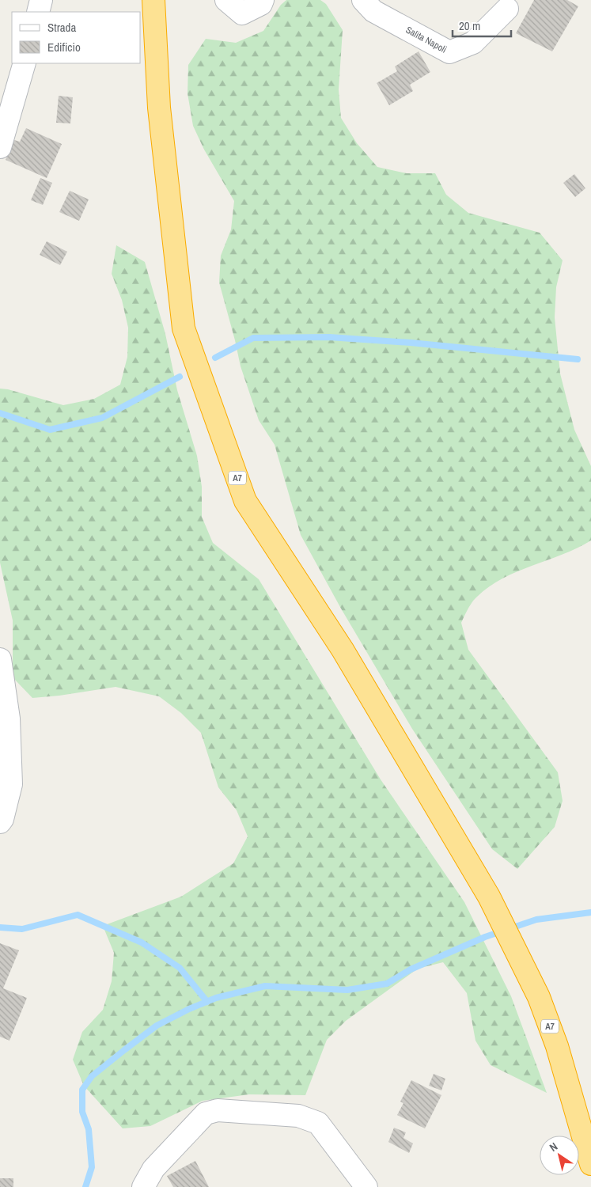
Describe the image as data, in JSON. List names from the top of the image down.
{
  "streets": {
    "highway": ["A7"],
    "street": ["Salita Napoli"]
  },
  "legend": ["Strada", "Edificio"],
  "scale_bar": "20 m",
  "north": "top left"
}
